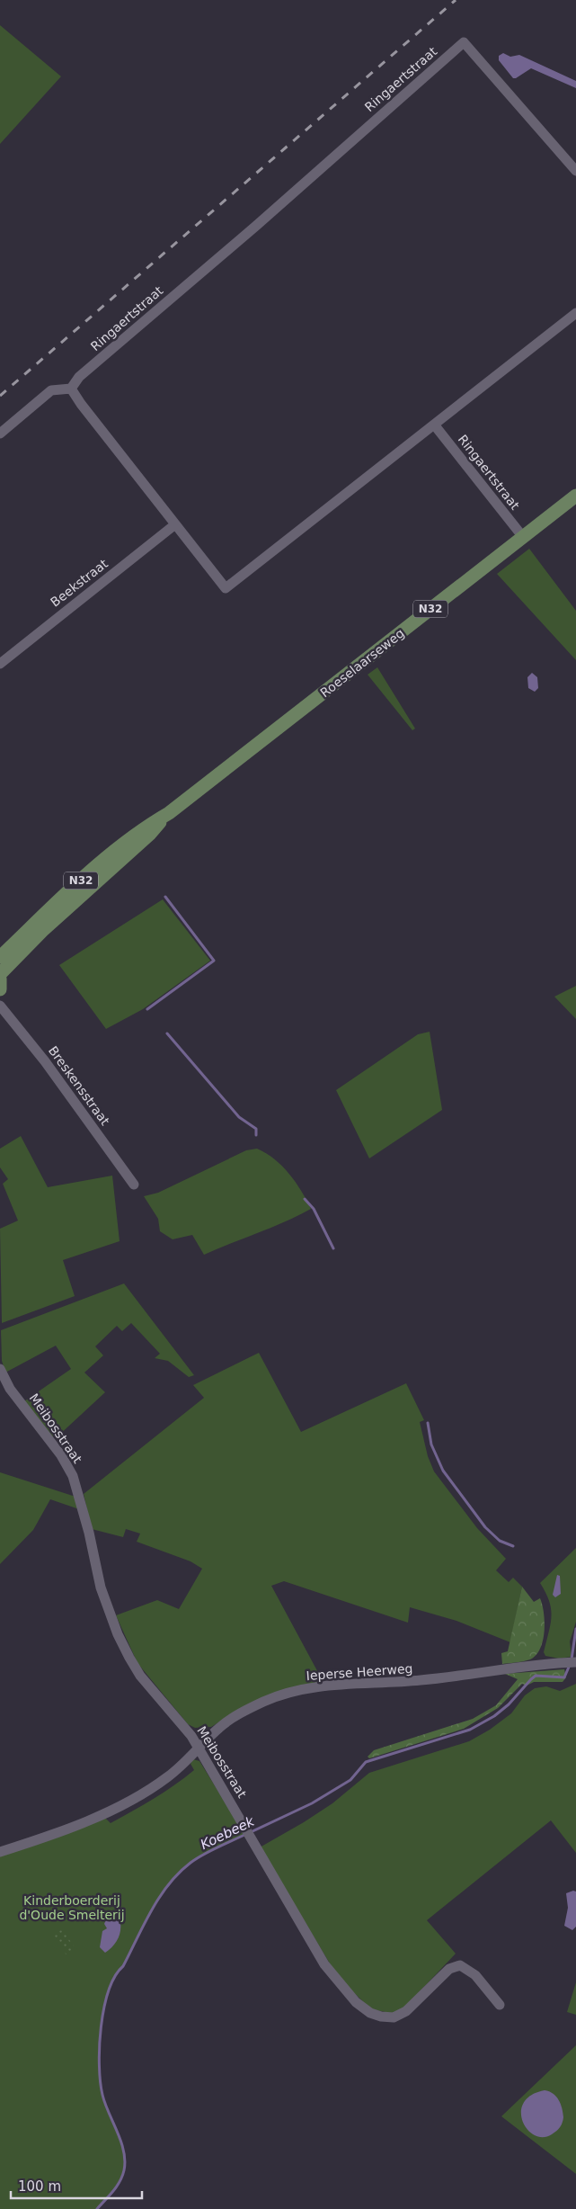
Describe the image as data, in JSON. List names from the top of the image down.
{
  "streets": {
    "main road": ["N32", "Roeselaarseweg"],
    "street": [
      "Ringaertstraat",
      "Beekstraat",
      "Breskensstraat",
      "Meibosstraat",
      "Ieperse Heerweg"
    ]
  },
  "crossings": [
    ["Ringaertstraat", "Roeselaarseweg"],
    ["Meibosstraat", "Ieperse Heerweg"]
  ],
  "water": ["Koebeek"],
  "parks": ["Kinderboerderij d'Oude Smelterij"],
  "scale_bar": "100 m"
}
